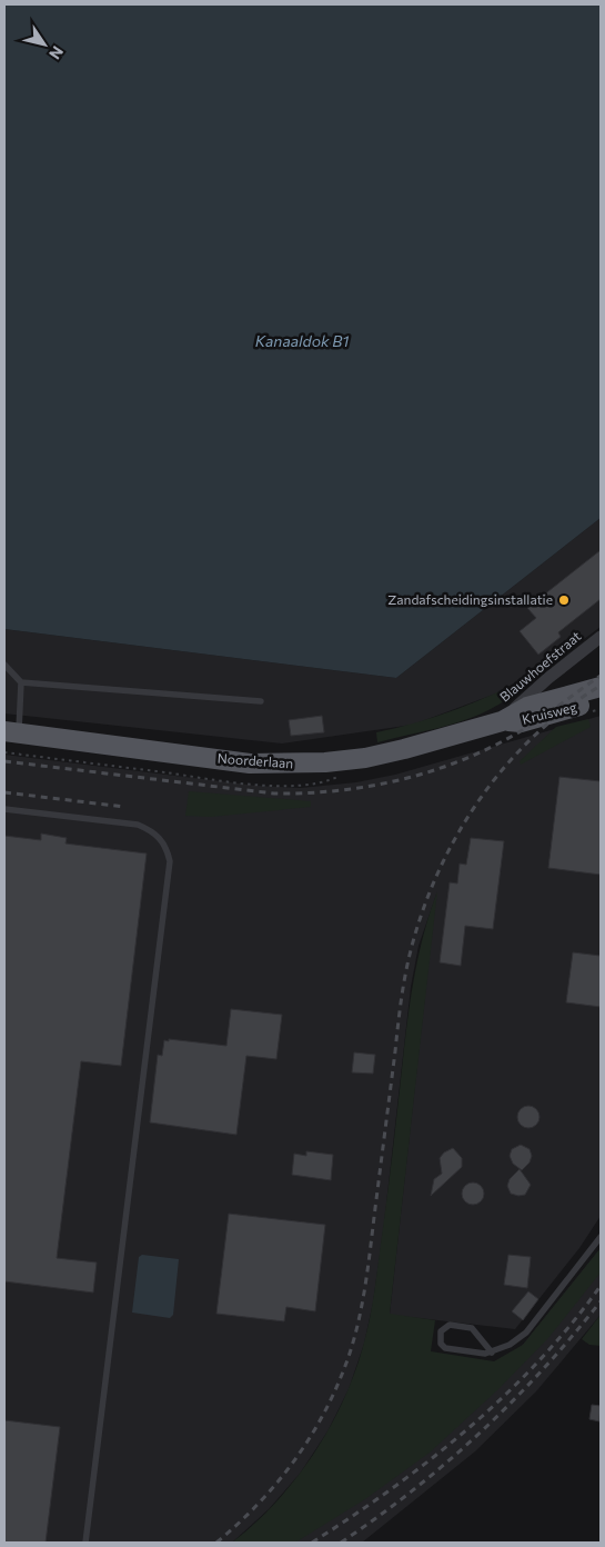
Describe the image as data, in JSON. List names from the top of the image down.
{
  "streets": {
    "main road": ["Kruisweg", "Noorderlaan"],
    "street": ["Blauwhoefstraat"]
  },
  "crossings": [
    ["Blauwhoefstraat", "Kruisweg"],
    ["Blauwhoefstraat", "Noorderlaan"],
    ["Kruisweg", "Noorderlaan"]
  ],
  "water": ["Kanaaldok B1"],
  "places": ["Zandafscheidingsinstallatie"],
  "north": "bottom right"
}
